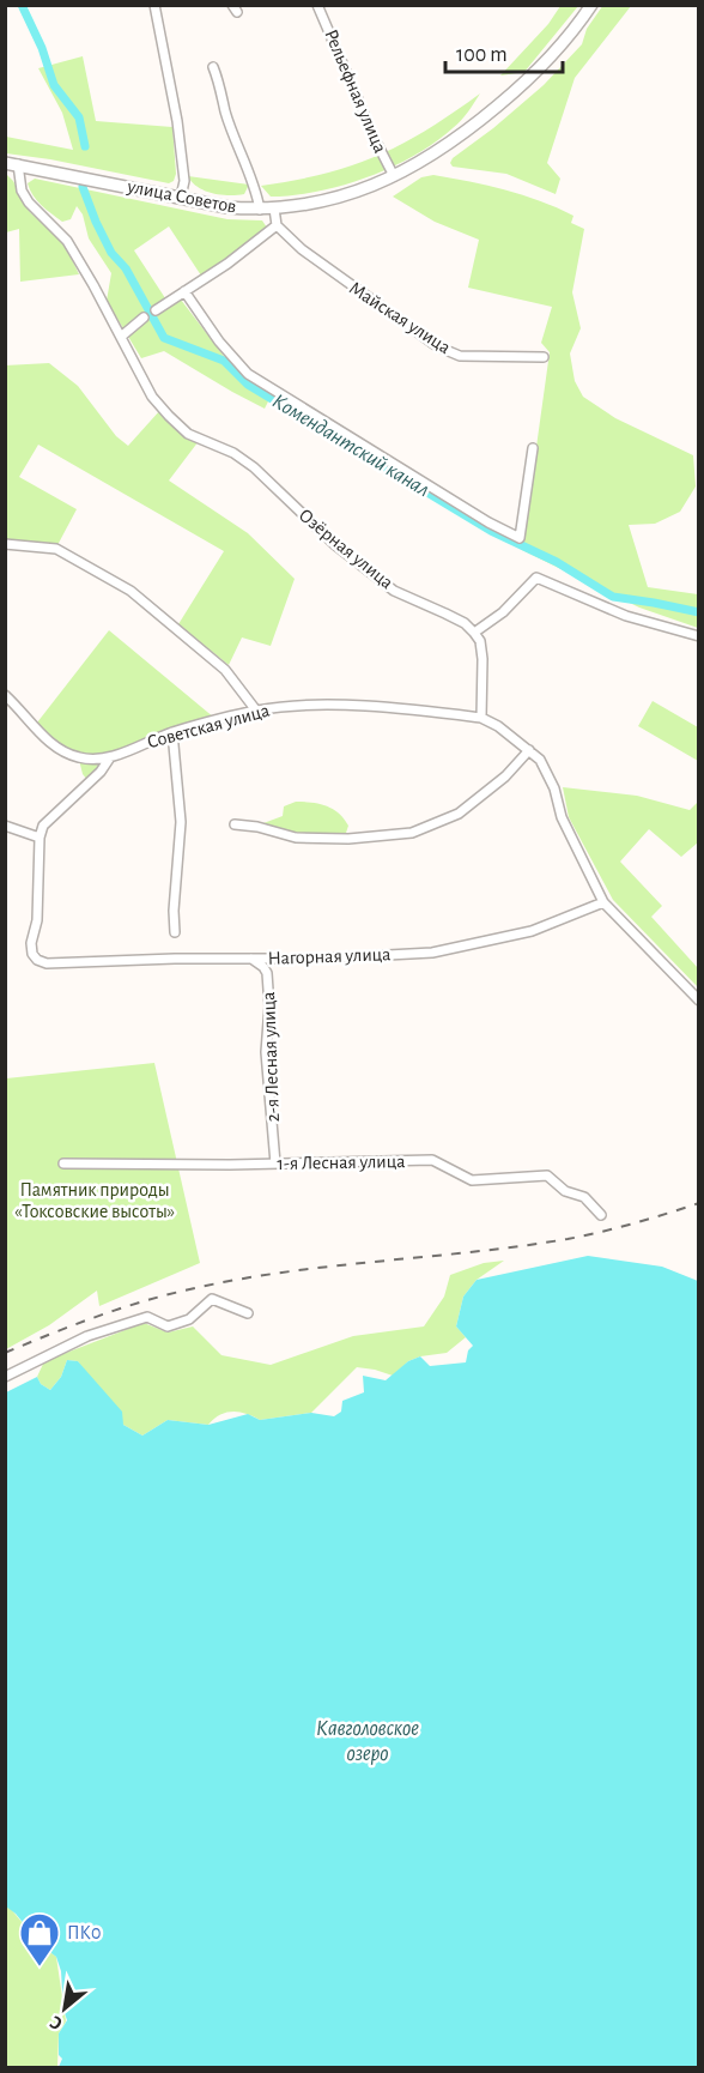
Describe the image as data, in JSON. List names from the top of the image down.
{
  "streets": {
    "main road": ["улица Советов"],
    "street": [
      "Рельефная улица",
      "Майская улица",
      "Озёрная улица",
      "Советская улица",
      "Нагорная улица",
      "2-я Лесная улица",
      "1-я Лесная улица"
    ]
  },
  "crossings": [
    ["Рельефная улица", "улица Советов"],
    ["улица Советов", "Озёрная улица"],
    ["Нагорная улица", "2-я Лесная улица"],
    ["2-я Лесная улица", "1-я Лесная улица"]
  ],
  "water": ["Комендантский канал", "Кавголовское озеро"],
  "parks": ["Памятник природы «Токсовские высоты»"],
  "places": {
    "shop": ["ПК0"]
  },
  "scale_bar": "100 m",
  "north": "bottom left"
}
